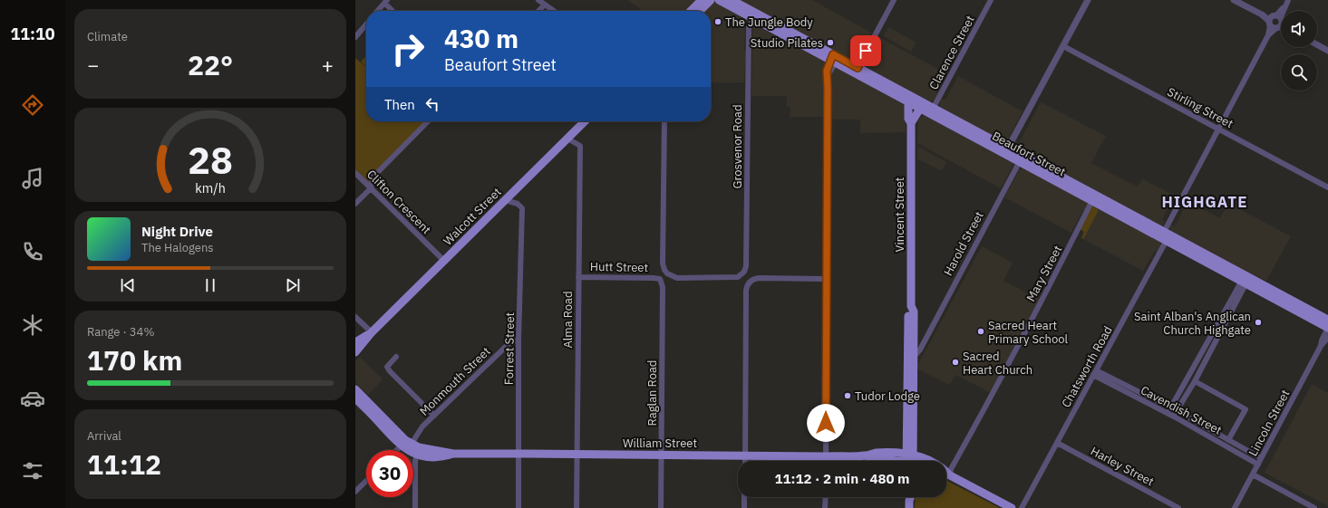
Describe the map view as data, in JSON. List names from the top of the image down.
{
  "streets": {
    "main road": [
      "Beaufort Street",
      "Vincent Street",
      "Walcott Street",
      "William Street"
    ],
    "street": [
      "Clarence Street",
      "Stirling Street",
      "Grosvenor Road",
      "Clifton Crescent",
      "Harold Street",
      "Hutt Street",
      "Mary Street",
      "Alma Road",
      "Forrest Street",
      "Chatsworth Road",
      "Monmouth Street",
      "Raglan Road",
      "Cavendish Street",
      "Lincoln Street",
      "Harley Street"
    ]
  },
  "crossings": [
    ["Clarence Street", "Beaufort Street"],
    ["Stirling Street", "Chatsworth Road"],
    ["Grosvenor Road", "Beaufort Street"],
    ["Beaufort Street", "Vincent Street"],
    ["Beaufort Street", "Harold Street"],
    ["Beaufort Street", "Mary Street"],
    ["Beaufort Street", "Chatsworth Road"],
    ["Beaufort Street", "Lincoln Street"],
    ["Clifton Crescent", "Walcott Street"],
    ["Vincent Street", "Harold Street"],
    ["Vincent Street", "William Street"],
    ["Walcott Street", "Alma Road"],
    ["Walcott Street", "Forrest Street"],
    ["Hutt Street", "Alma Road"],
    ["Hutt Street", "Raglan Road"],
    ["Mary Street", "William Street"],
    ["Alma Road", "William Street"],
    ["Forrest Street", "Monmouth Street"],
    ["Forrest Street", "William Street"],
    ["Chatsworth Road", "Cavendish Street"],
    ["Chatsworth Road", "Harley Street"],
    ["Monmouth Street", "William Street"],
    ["Raglan Road", "William Street"],
    ["Cavendish Street", "Lincoln Street"]
  ],
  "districts": ["HIGHGATE"],
  "places": [
    "The Jungle Body",
    "Studio Pilates",
    "Saint Alban's Anglican Church Highgate",
    "Sacred Heart Primary School",
    "Sacred Heart Church",
    "Tudor Lodge"
  ],
  "page": {
    "tabs": "11:10",
    "tile": [
      "Climate",
      ["Range · 34%", "170 km"],
      ["Arrival", "11:12"]
    ],
    "turn": ["430 m", "Beaufort Street"],
    "heat": ["−", "22°", "+"],
    "then": "Then",
    "song": ["Night Drive", "The Halogens"],
    "limit": "30",
    "trip": "11:12 · 2 min · 480 m",
    "gauge": ["28", "km/h"]
  }
}
